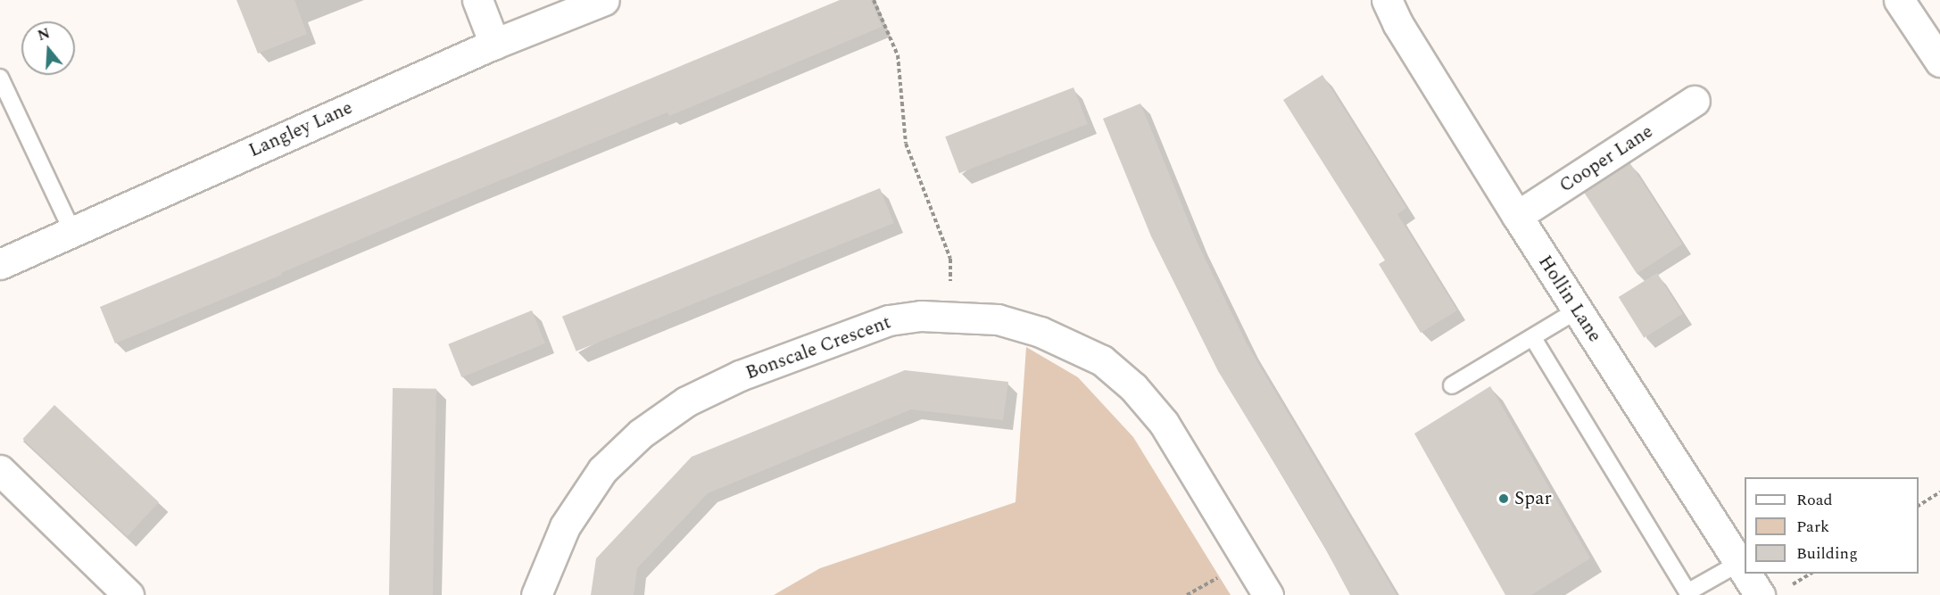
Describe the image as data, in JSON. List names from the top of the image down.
{
  "streets": {
    "street": [
      "Langley Lane",
      "Cooper Lane",
      "Hollin Lane",
      "Bonscale Crescent"
    ]
  },
  "crossings": [
    ["Cooper Lane", "Hollin Lane"]
  ],
  "places": ["Spar"],
  "legend": ["Road", "Park", "Building"],
  "north": "top"
}
